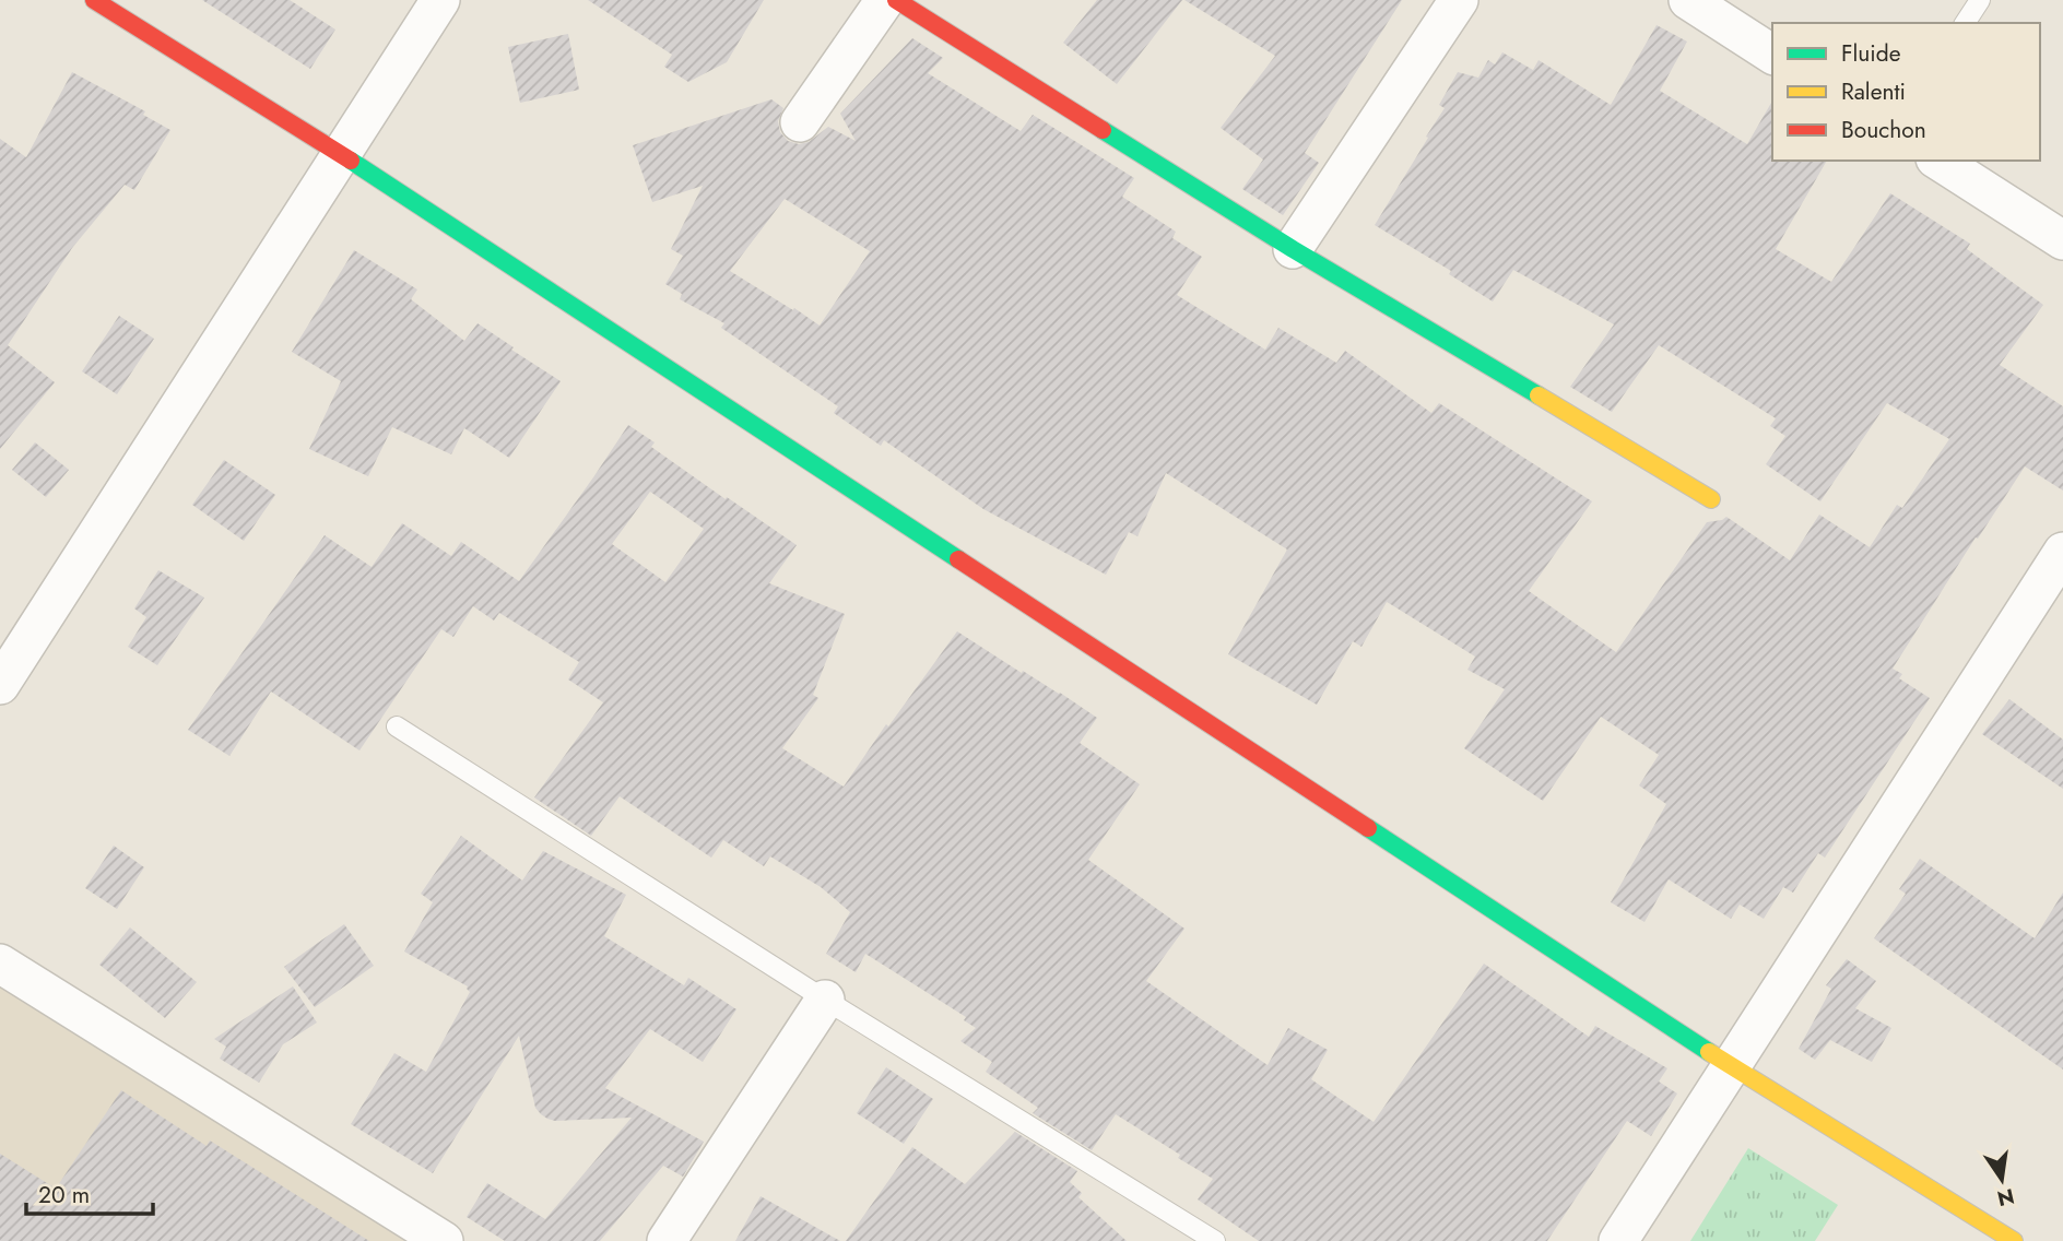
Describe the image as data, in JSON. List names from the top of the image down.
{
  "legend": ["Fluide", "Ralenti", "Bouchon"],
  "scale_bar": "20 m",
  "north": "bottom"
}
